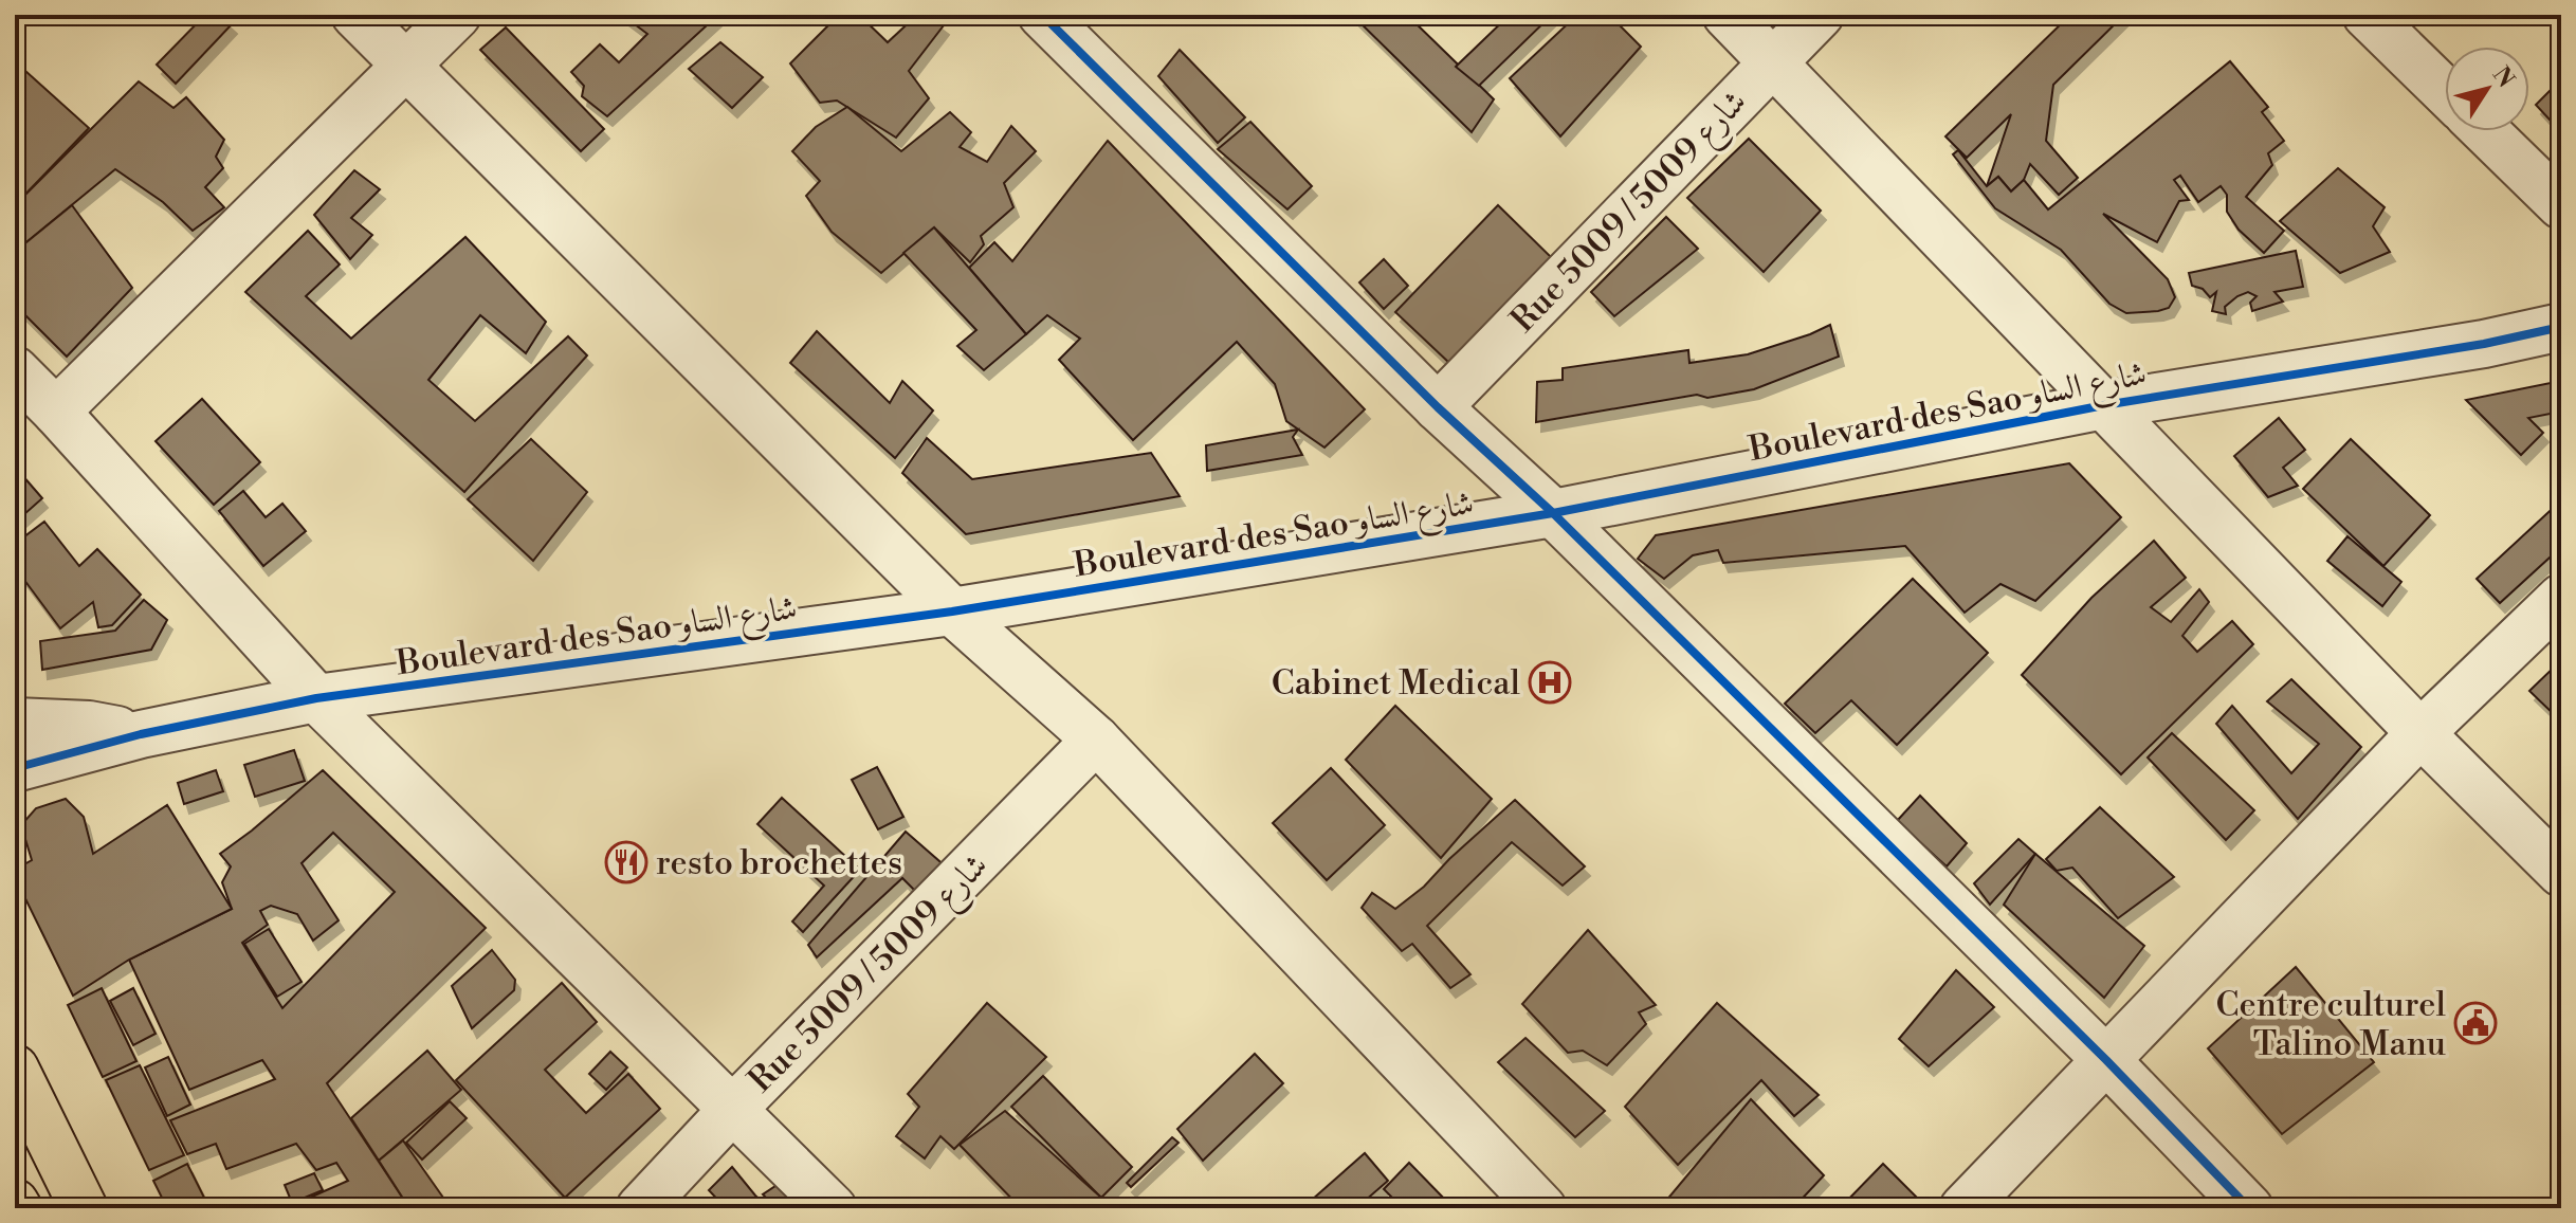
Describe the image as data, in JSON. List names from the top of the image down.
{
  "streets": {
    "street": ["Rue 5009 / شارع 5009", "Boulevard des Sao شارع الساو"]
  },
  "places": {
    "hospital": ["Cabinet Medical"],
    "restaurant": ["resto brochettes"],
    "public building": ["Centre culturel Talino Manu"]
  },
  "north": "top right"
}
